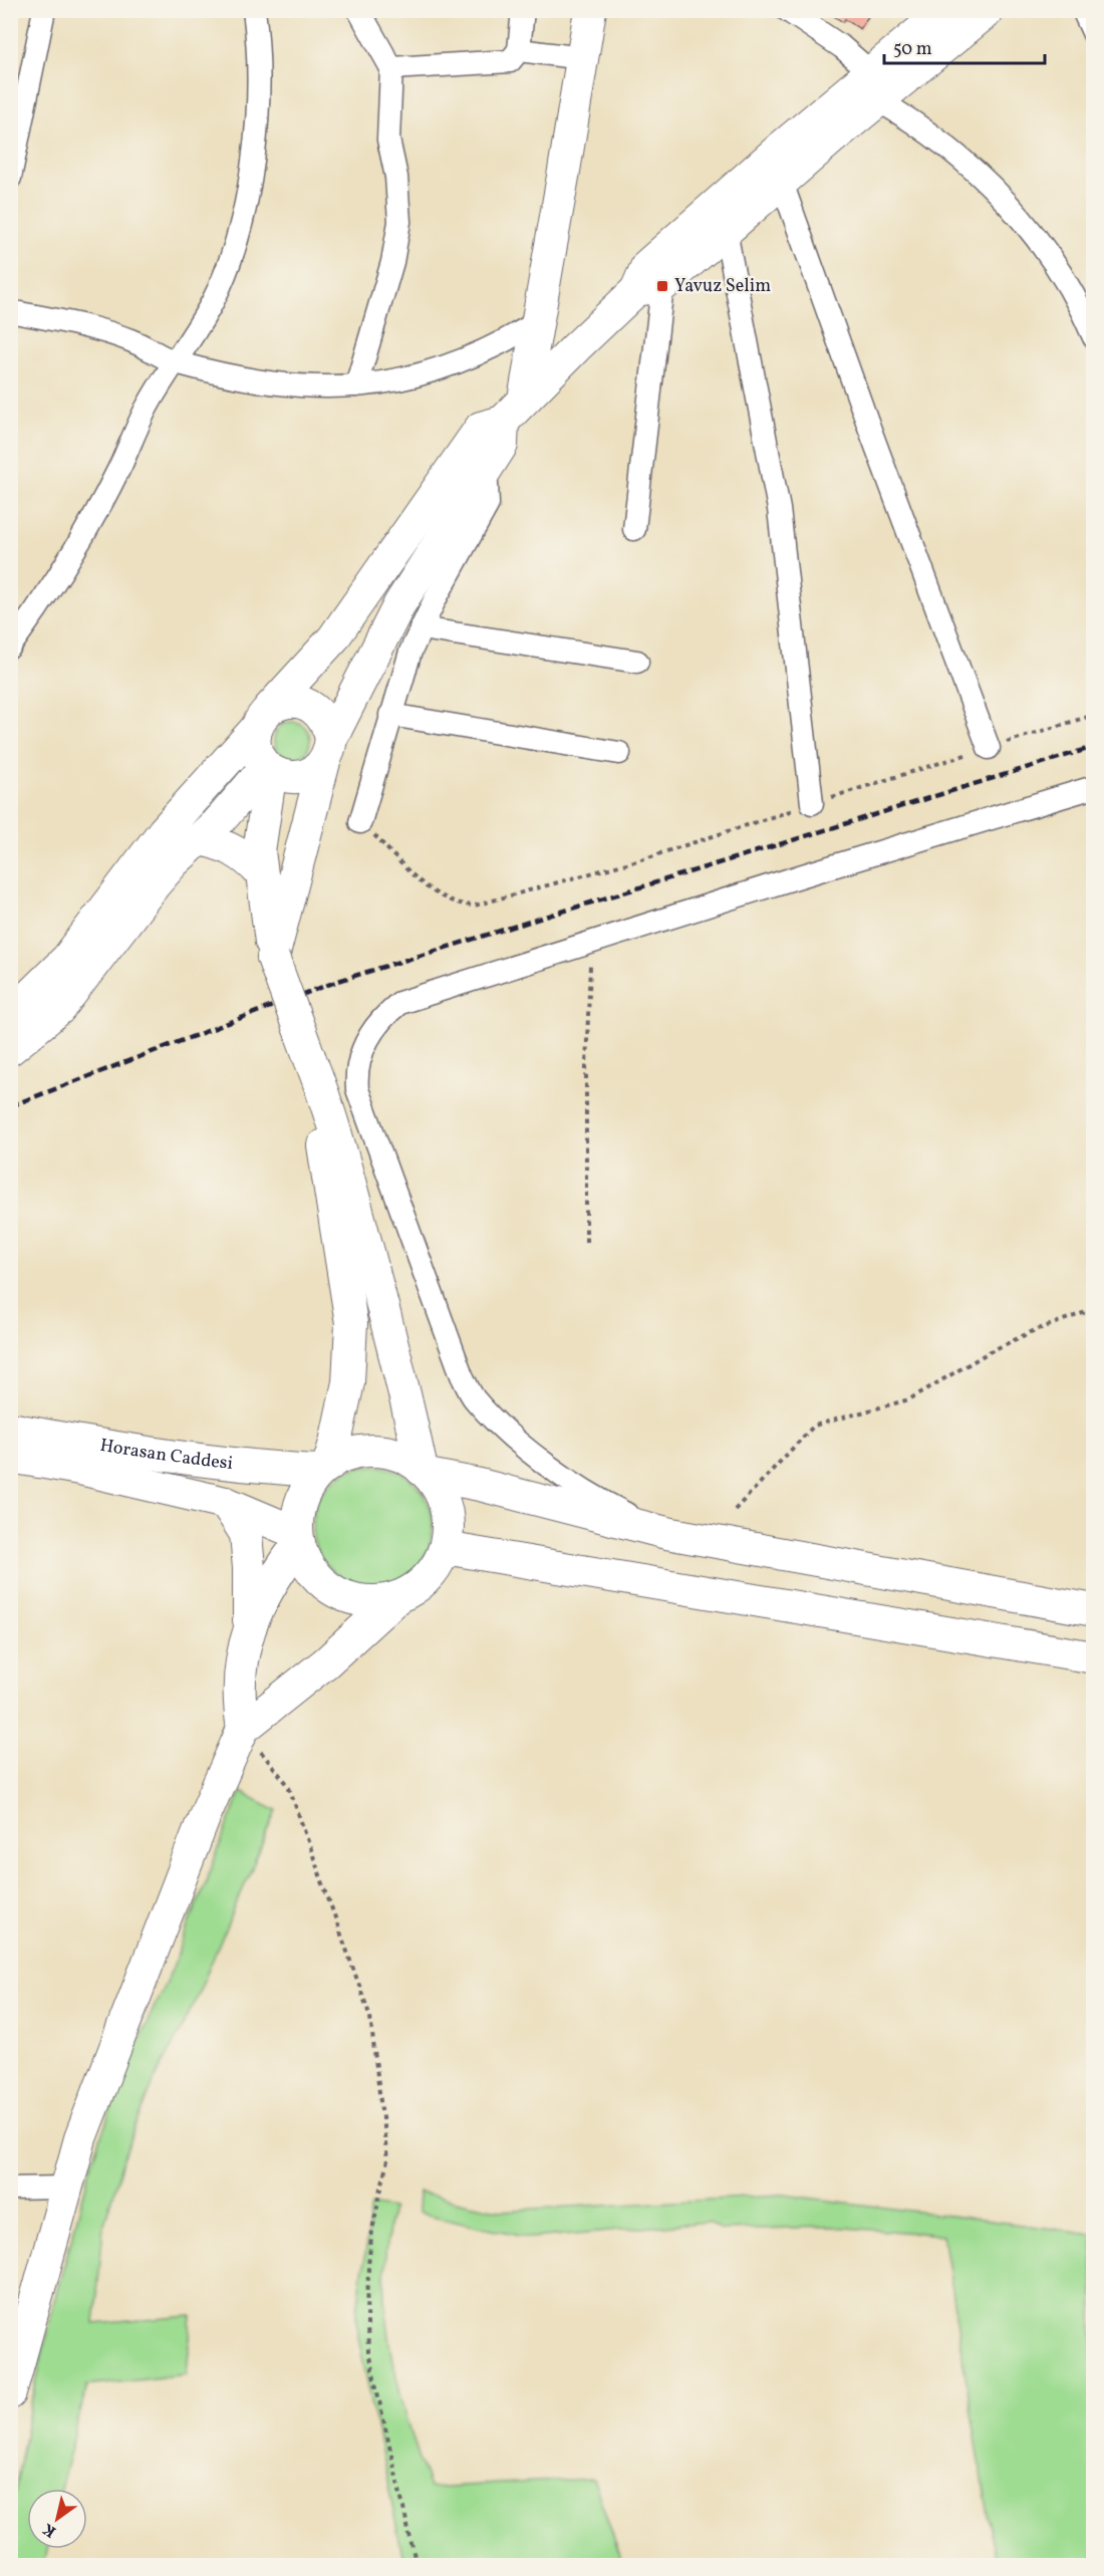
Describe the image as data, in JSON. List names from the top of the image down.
{
  "streets": {
    "street": ["Horasan Caddesi"]
  },
  "places": {
    "transit": ["Yavuz Selim"]
  },
  "scale_bar": "50 m",
  "north": "bottom left"
}
